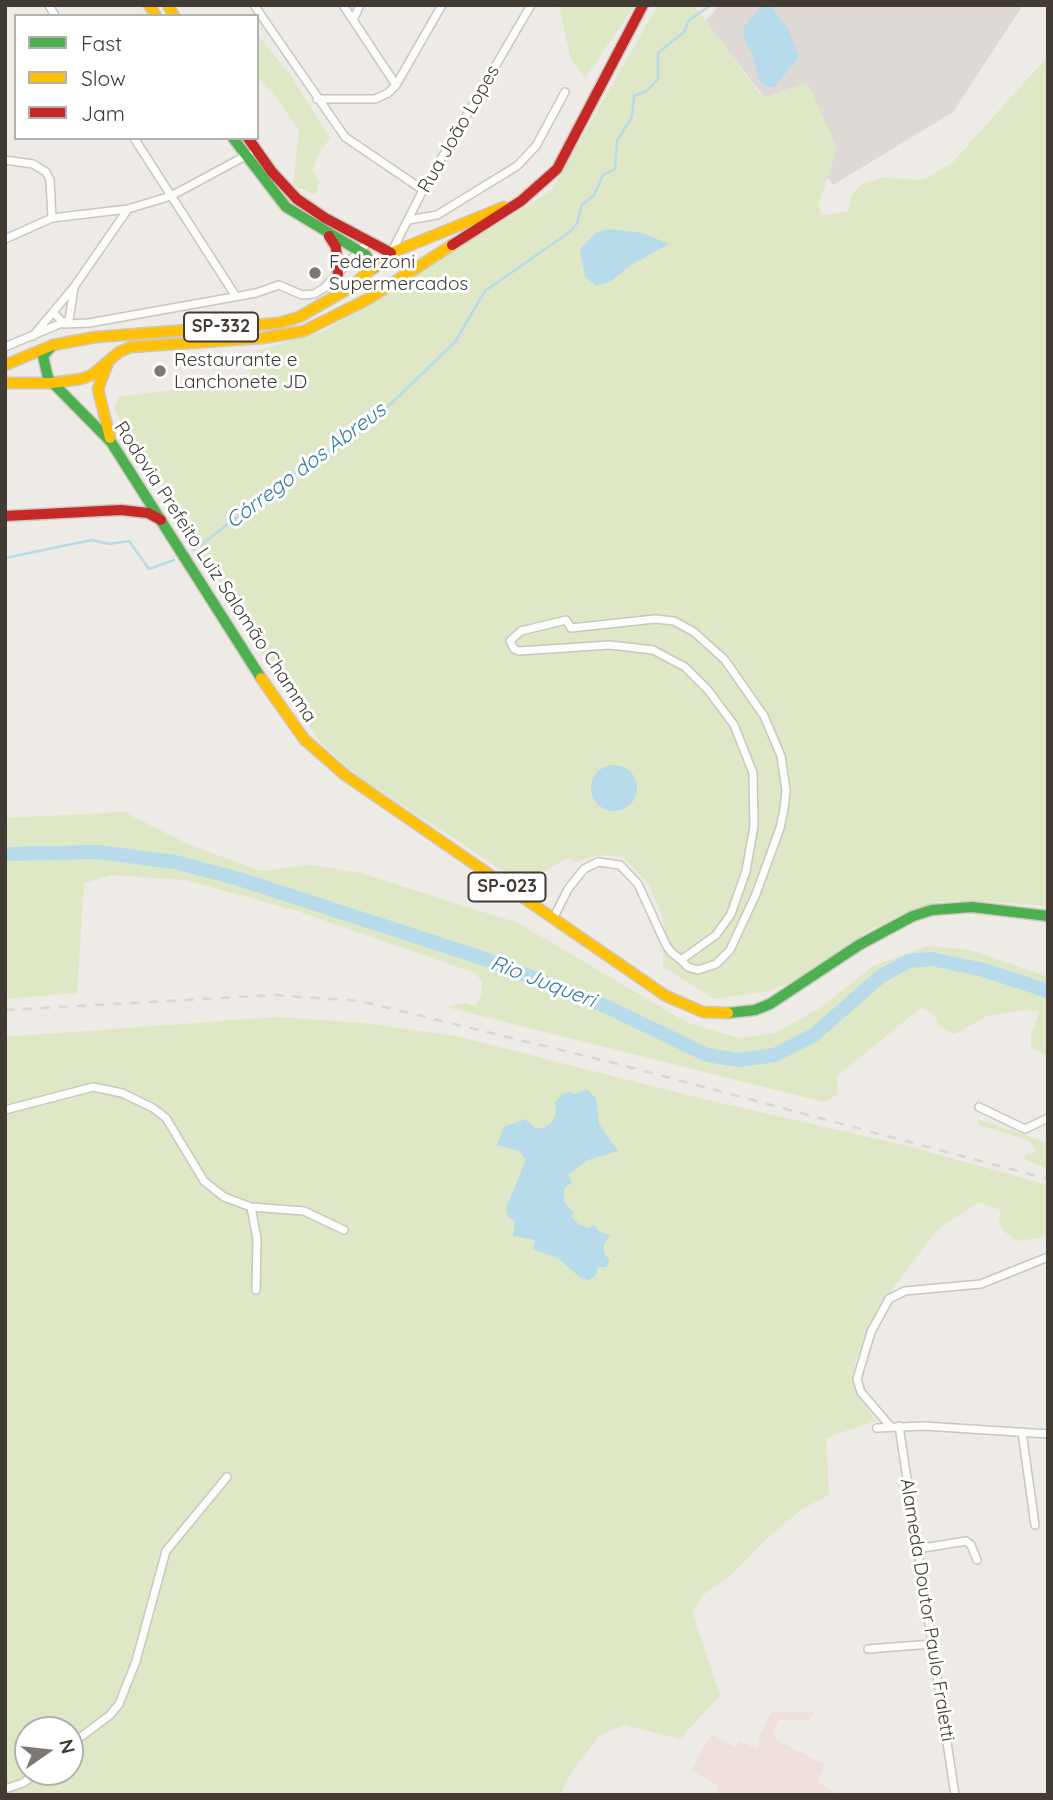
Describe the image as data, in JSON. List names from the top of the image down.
{
  "streets": {
    "main road": ["SP-332", "Rodovia Prefeito Luiz Salomão Chamma", "SP-023"],
    "street": ["Rua João Lopes", "Alameda Doutor Paulo Fraletti"]
  },
  "crossings": [
    ["Rua João Lopes", "SP-332"],
    ["SP-332", "Rodovia Prefeito Luiz Salomão Chamma"],
    ["SP-332", "SP-023"],
    ["Rodovia Prefeito Luiz Salomão Chamma", "SP-023"]
  ],
  "water": ["Córrego dos Abreus", "Rio Juqueri"],
  "places": ["Federzoni Supermercados", "Restaurante e Lanchonete JD"],
  "legend": ["Fast", "Slow", "Jam"],
  "north": "right"
}
